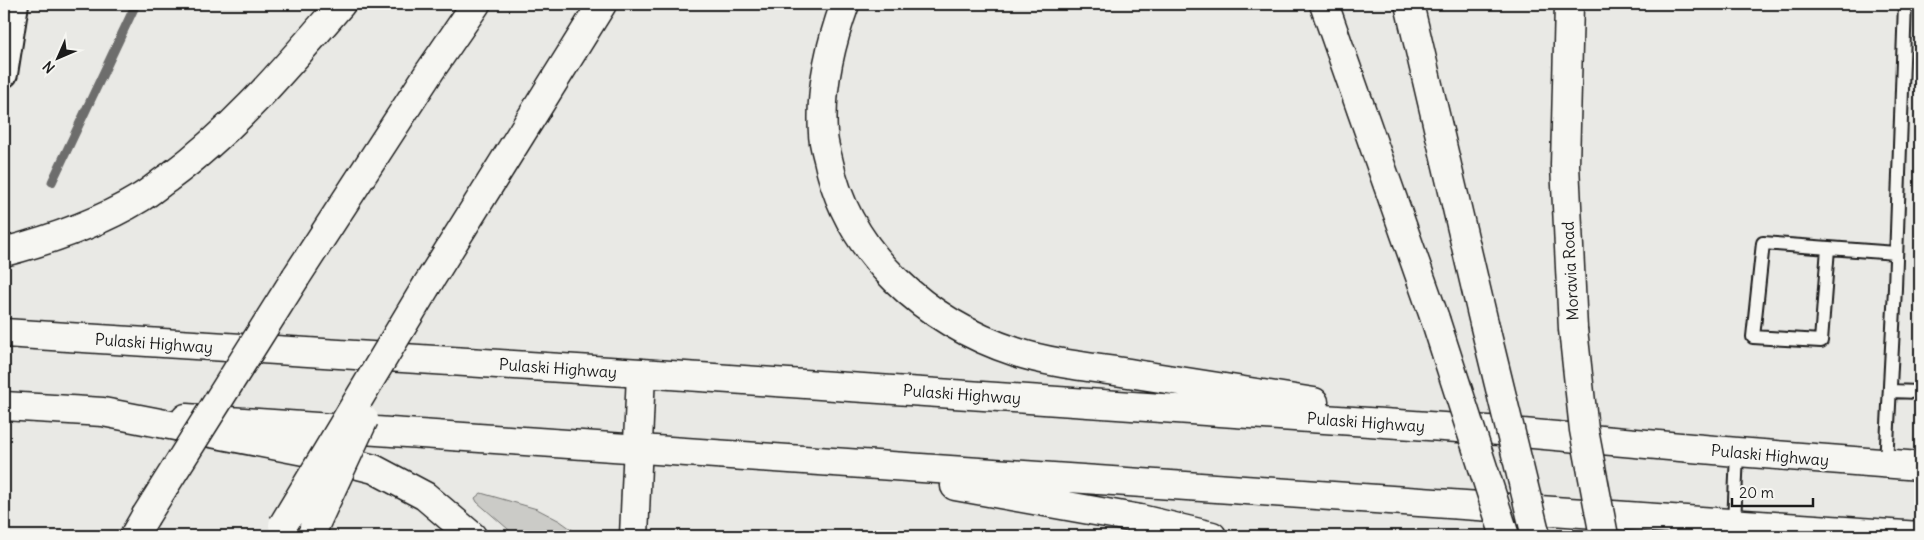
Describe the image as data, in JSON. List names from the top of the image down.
{
  "streets": {
    "main road": ["Moravia Road", "Pulaski Highway"]
  },
  "scale_bar": "20 m",
  "north": "bottom left"
}
